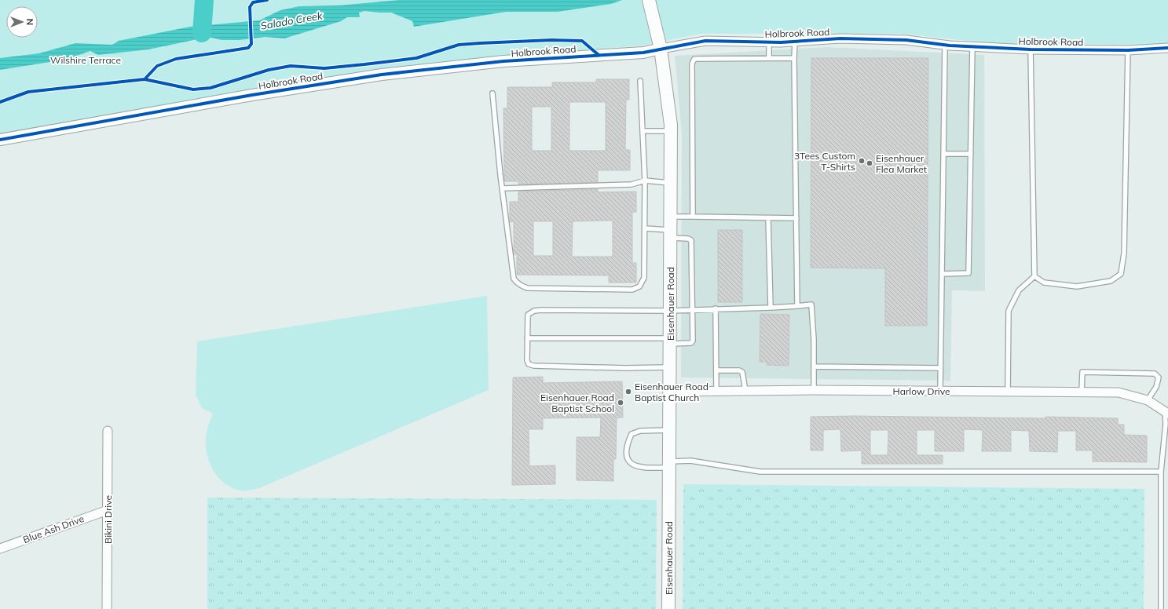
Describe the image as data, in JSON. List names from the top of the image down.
{
  "streets": {
    "main road": ["Eisenhauer Road"],
    "street": [
      "Holbrook Road",
      "Harlow Drive",
      "Bikini Drive",
      "Blue Ash Drive"
    ]
  },
  "crossings": [
    ["Holbrook Road", "Eisenhauer Road"],
    ["Eisenhauer Road", "Harlow Drive"],
    ["Bikini Drive", "Blue Ash Drive"]
  ],
  "water": ["Salado Creek"],
  "parks": ["Wilshire Terrace"],
  "places": [
    "3Tees Custom T-Shirts",
    "Eisenhauer Flea Market",
    "Eisenhauer Road Baptist Church",
    "Eisenhauer Road Baptist School"
  ],
  "north": "right"
}
